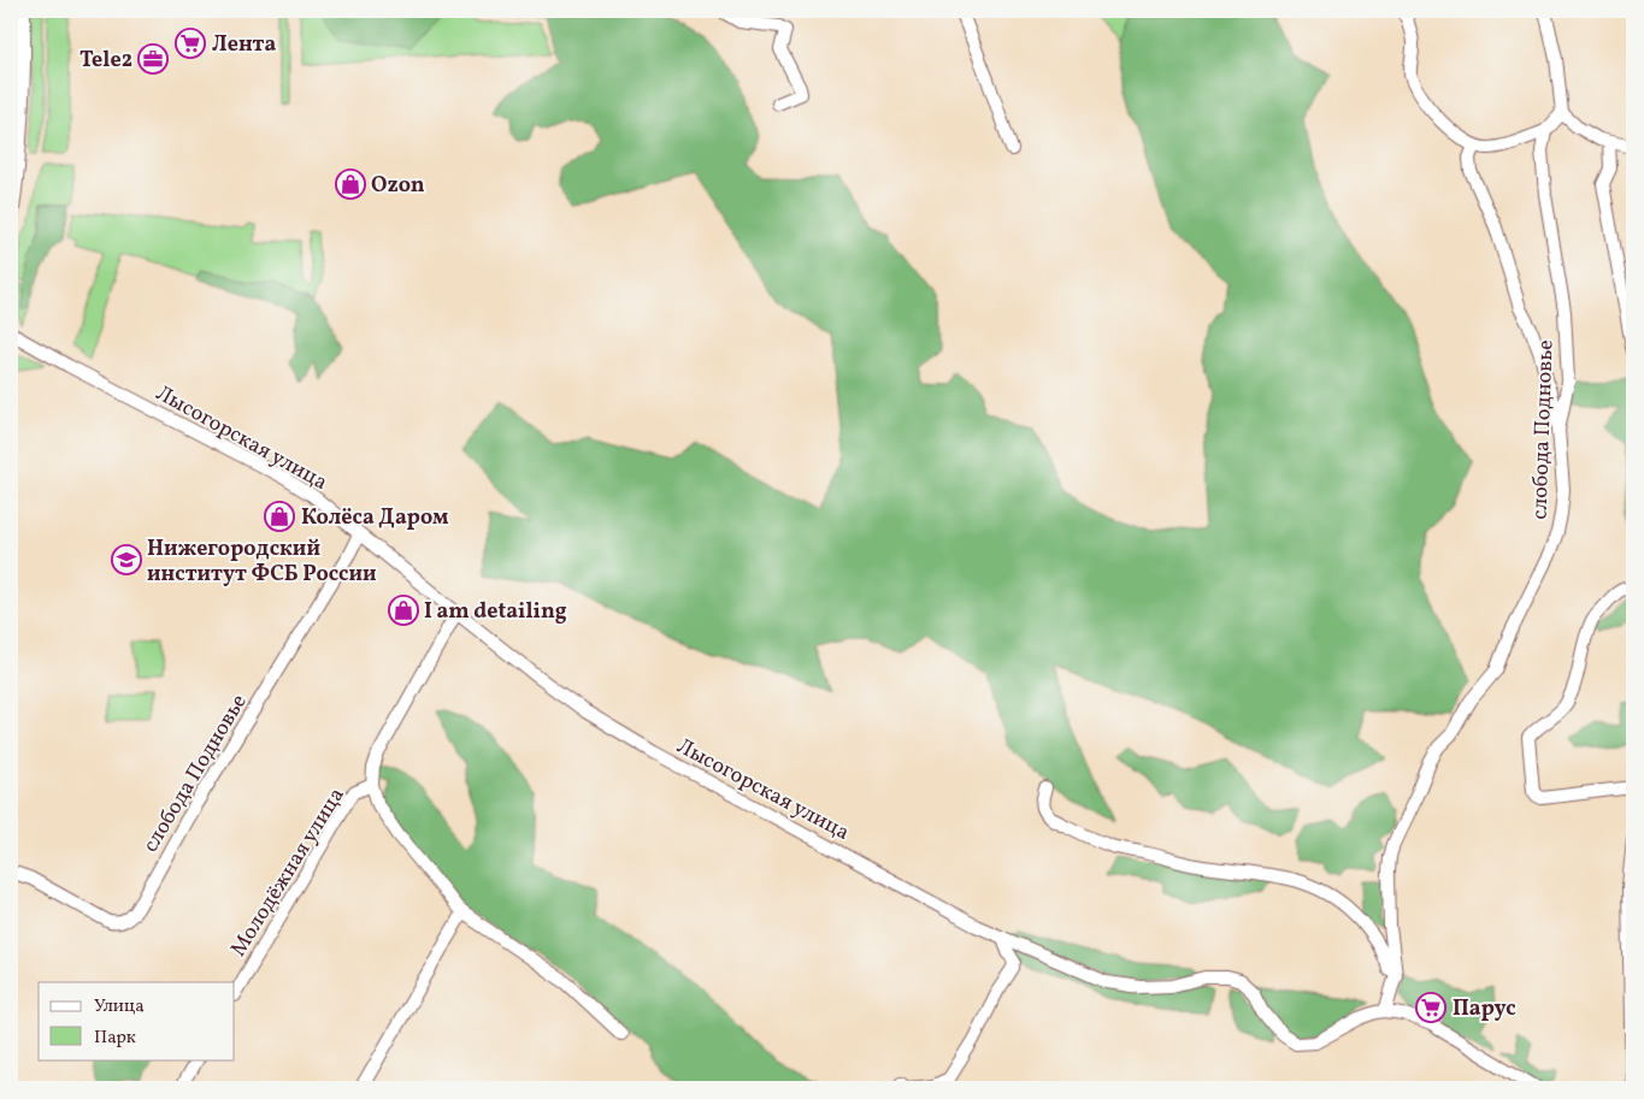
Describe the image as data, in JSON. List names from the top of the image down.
{
  "streets": {
    "street": ["слобода Подновье", "Лысогорская улица", "Молодёжная улица"]
  },
  "crossings": [
    ["слобода Подновье", "Лысогорская улица"],
    ["Лысогорская улица", "Молодёжная улица"]
  ],
  "places": {
    "supermarket": ["Лента", "Парус"],
    "office": ["Tele2"],
    "shop": ["Ozon", "Колёса Даром", "I am detailing"],
    "school or university": ["Нижегородский институт ФСБ России"]
  },
  "legend": ["Улица", "Парк"]
}
